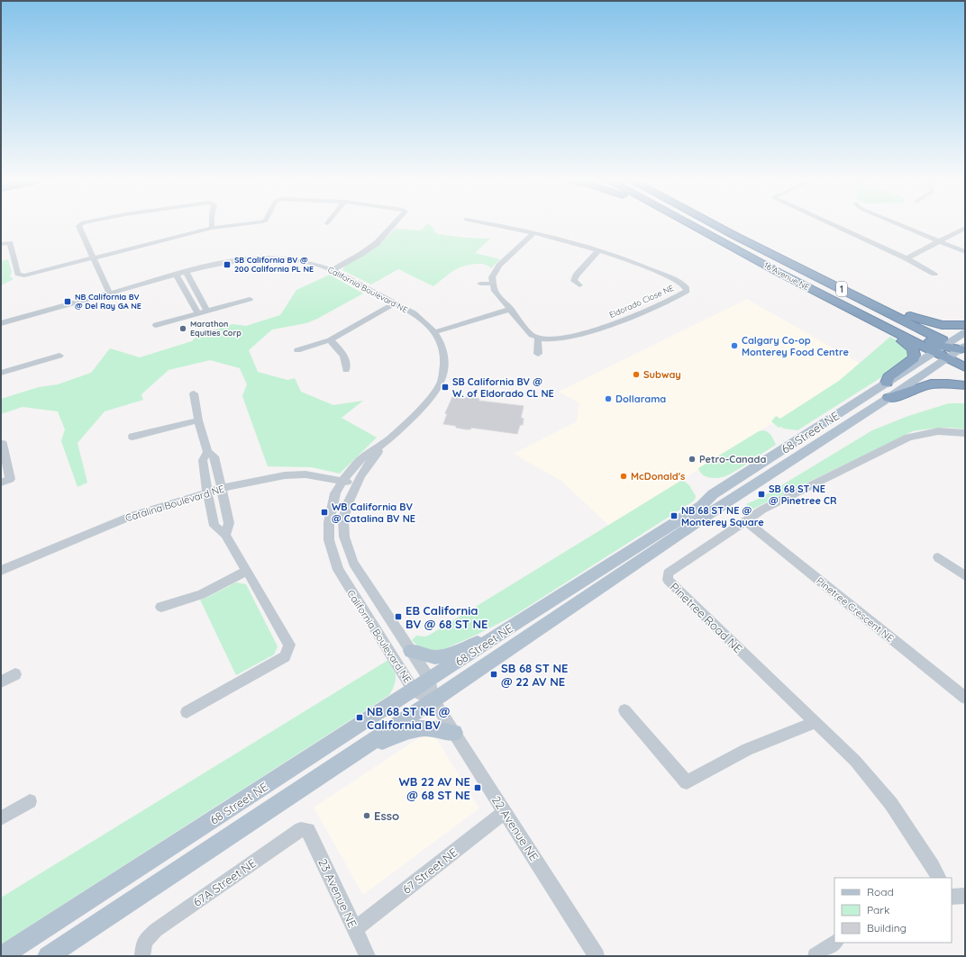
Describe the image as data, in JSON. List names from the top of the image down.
{
  "streets": {
    "highway": ["16 Avenue NE", "1"],
    "main road": ["68 Street NE"],
    "street": [
      "California Boulevard NE",
      "Eldorado Close NE",
      "Catalina Boulevard NE",
      "Pinetree Crescent NE",
      "Pinetree Road NE",
      "22 Avenue NE",
      "67 Street NE",
      "67A Street NE",
      "23 Avenue NE"
    ]
  },
  "crossings": [
    ["16 Avenue NE", "68 Street NE"],
    ["California Boulevard NE", "68 Street NE"],
    ["California Boulevard NE", "Catalina Boulevard NE"],
    ["California Boulevard NE", "22 Avenue NE"],
    ["68 Street NE", "22 Avenue NE"],
    ["Pinetree Crescent NE", "Pinetree Road NE"],
    ["22 Avenue NE", "67 Street NE"],
    ["67 Street NE", "23 Avenue NE"],
    ["67A Street NE", "23 Avenue NE"]
  ],
  "places": {
    "transit": [
      "SB California BV @ 200 California PL NE",
      "NB California BV @ Del Ray GA NE",
      "SB California BV @ W. of Eldorado CL NE",
      "SB 68 ST NE @ Pinetree CR",
      "WB California BV @ Catalina BV NE",
      "NB 68 ST NE @ Monterey Square",
      "EB California BV @ 68 ST NE",
      "SB 68 ST NE @ 22 AV NE",
      "NB 68 ST NE @ California BV",
      "WB 22 AV NE @ 68 ST NE"
    ],
    "other": [
      "Marathon Equities Corp",
      "Calgary Co-op Monterey Food Centre",
      "Subway",
      "Dollarama",
      "Petro-Canada",
      "McDonald's",
      "Esso"
    ]
  },
  "legend": ["Road", "Park", "Building"]
}
